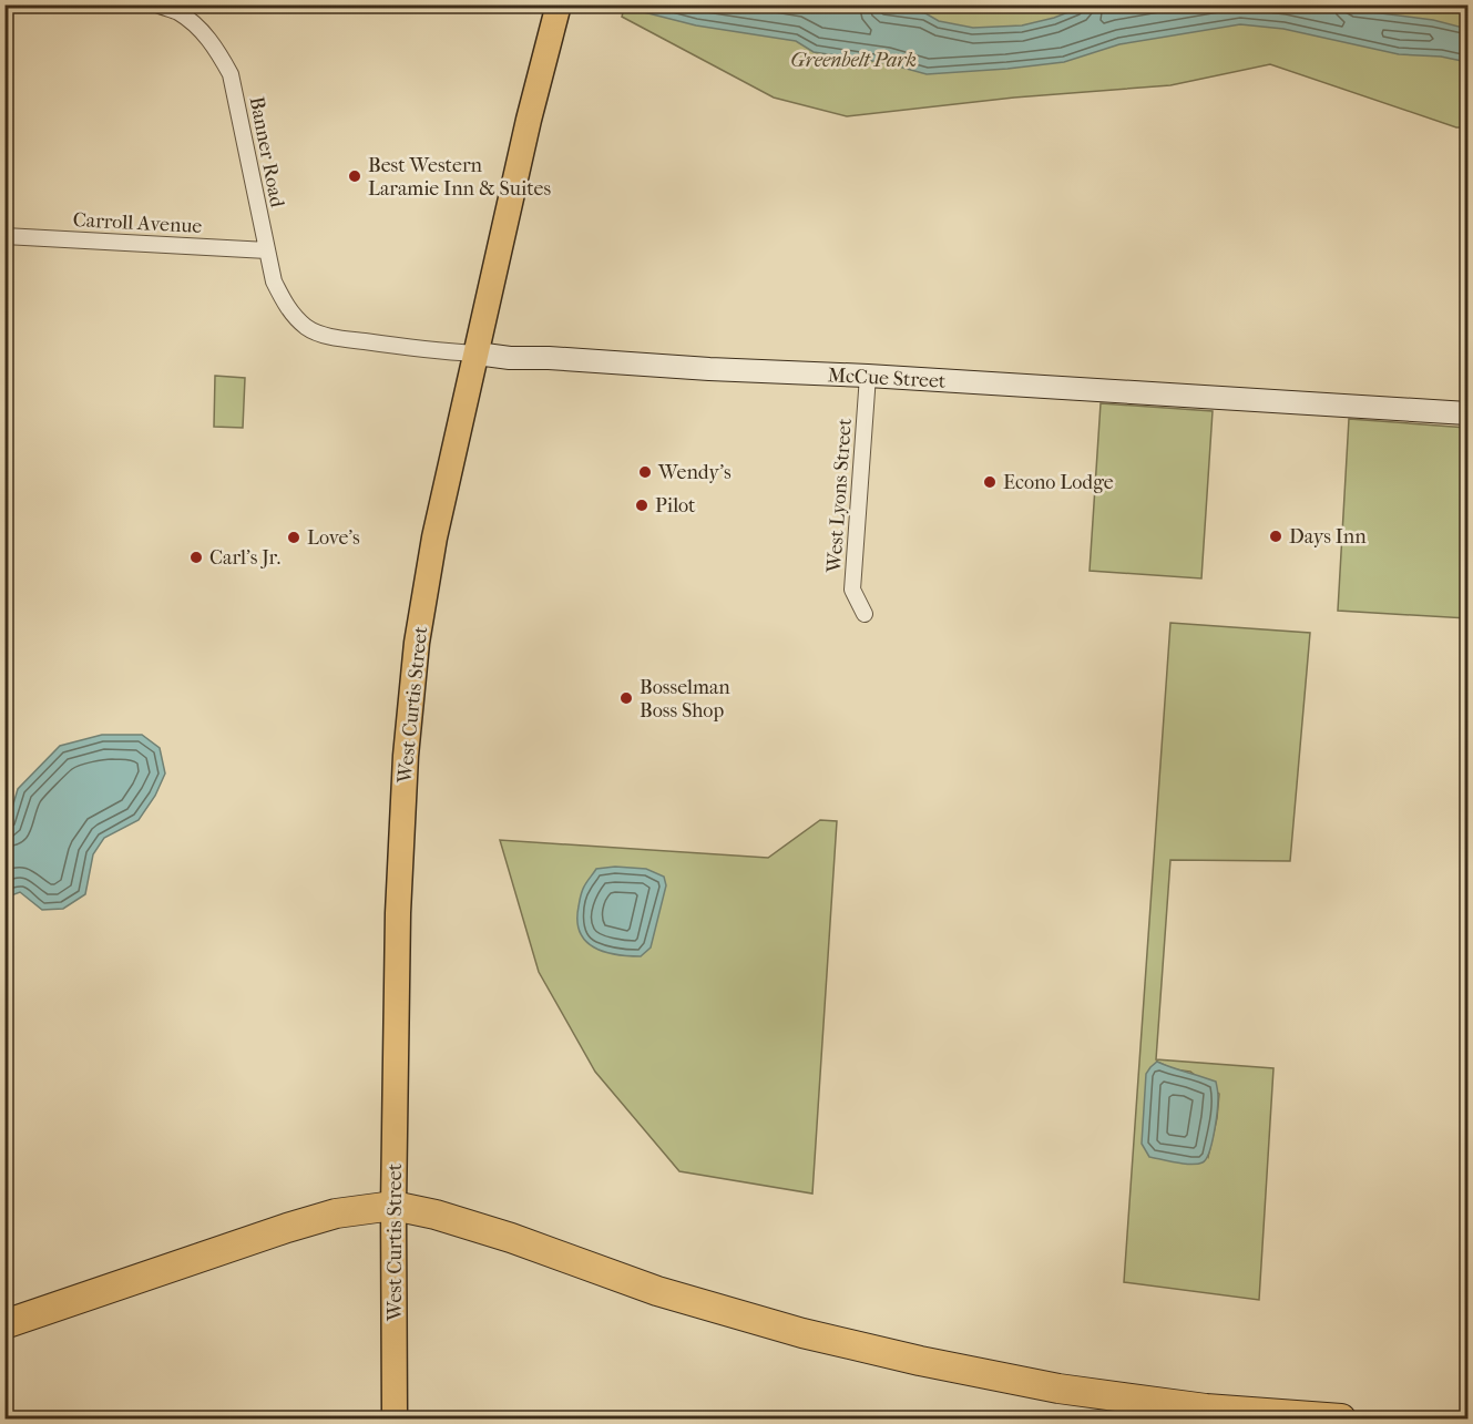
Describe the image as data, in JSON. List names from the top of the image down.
{
  "streets": {
    "main road": ["McCue Street", "West Curtis Street"],
    "street": ["Banner Road", "Carroll Avenue", "West Lyons Street"]
  },
  "crossings": [
    ["Banner Road", "Carroll Avenue"],
    ["Banner Road", "McCue Street"],
    ["McCue Street", "West Lyons Street"],
    ["McCue Street", "West Curtis Street"]
  ],
  "parks": ["Greenbelt Park"],
  "places": [
    "Best Western Laramie Inn & Suites",
    "Wendy's",
    "Econo Lodge",
    "Pilot",
    "Days Inn",
    "Love's",
    "Carl's Jr.",
    "Bosselman Boss Shop"
  ]
}
